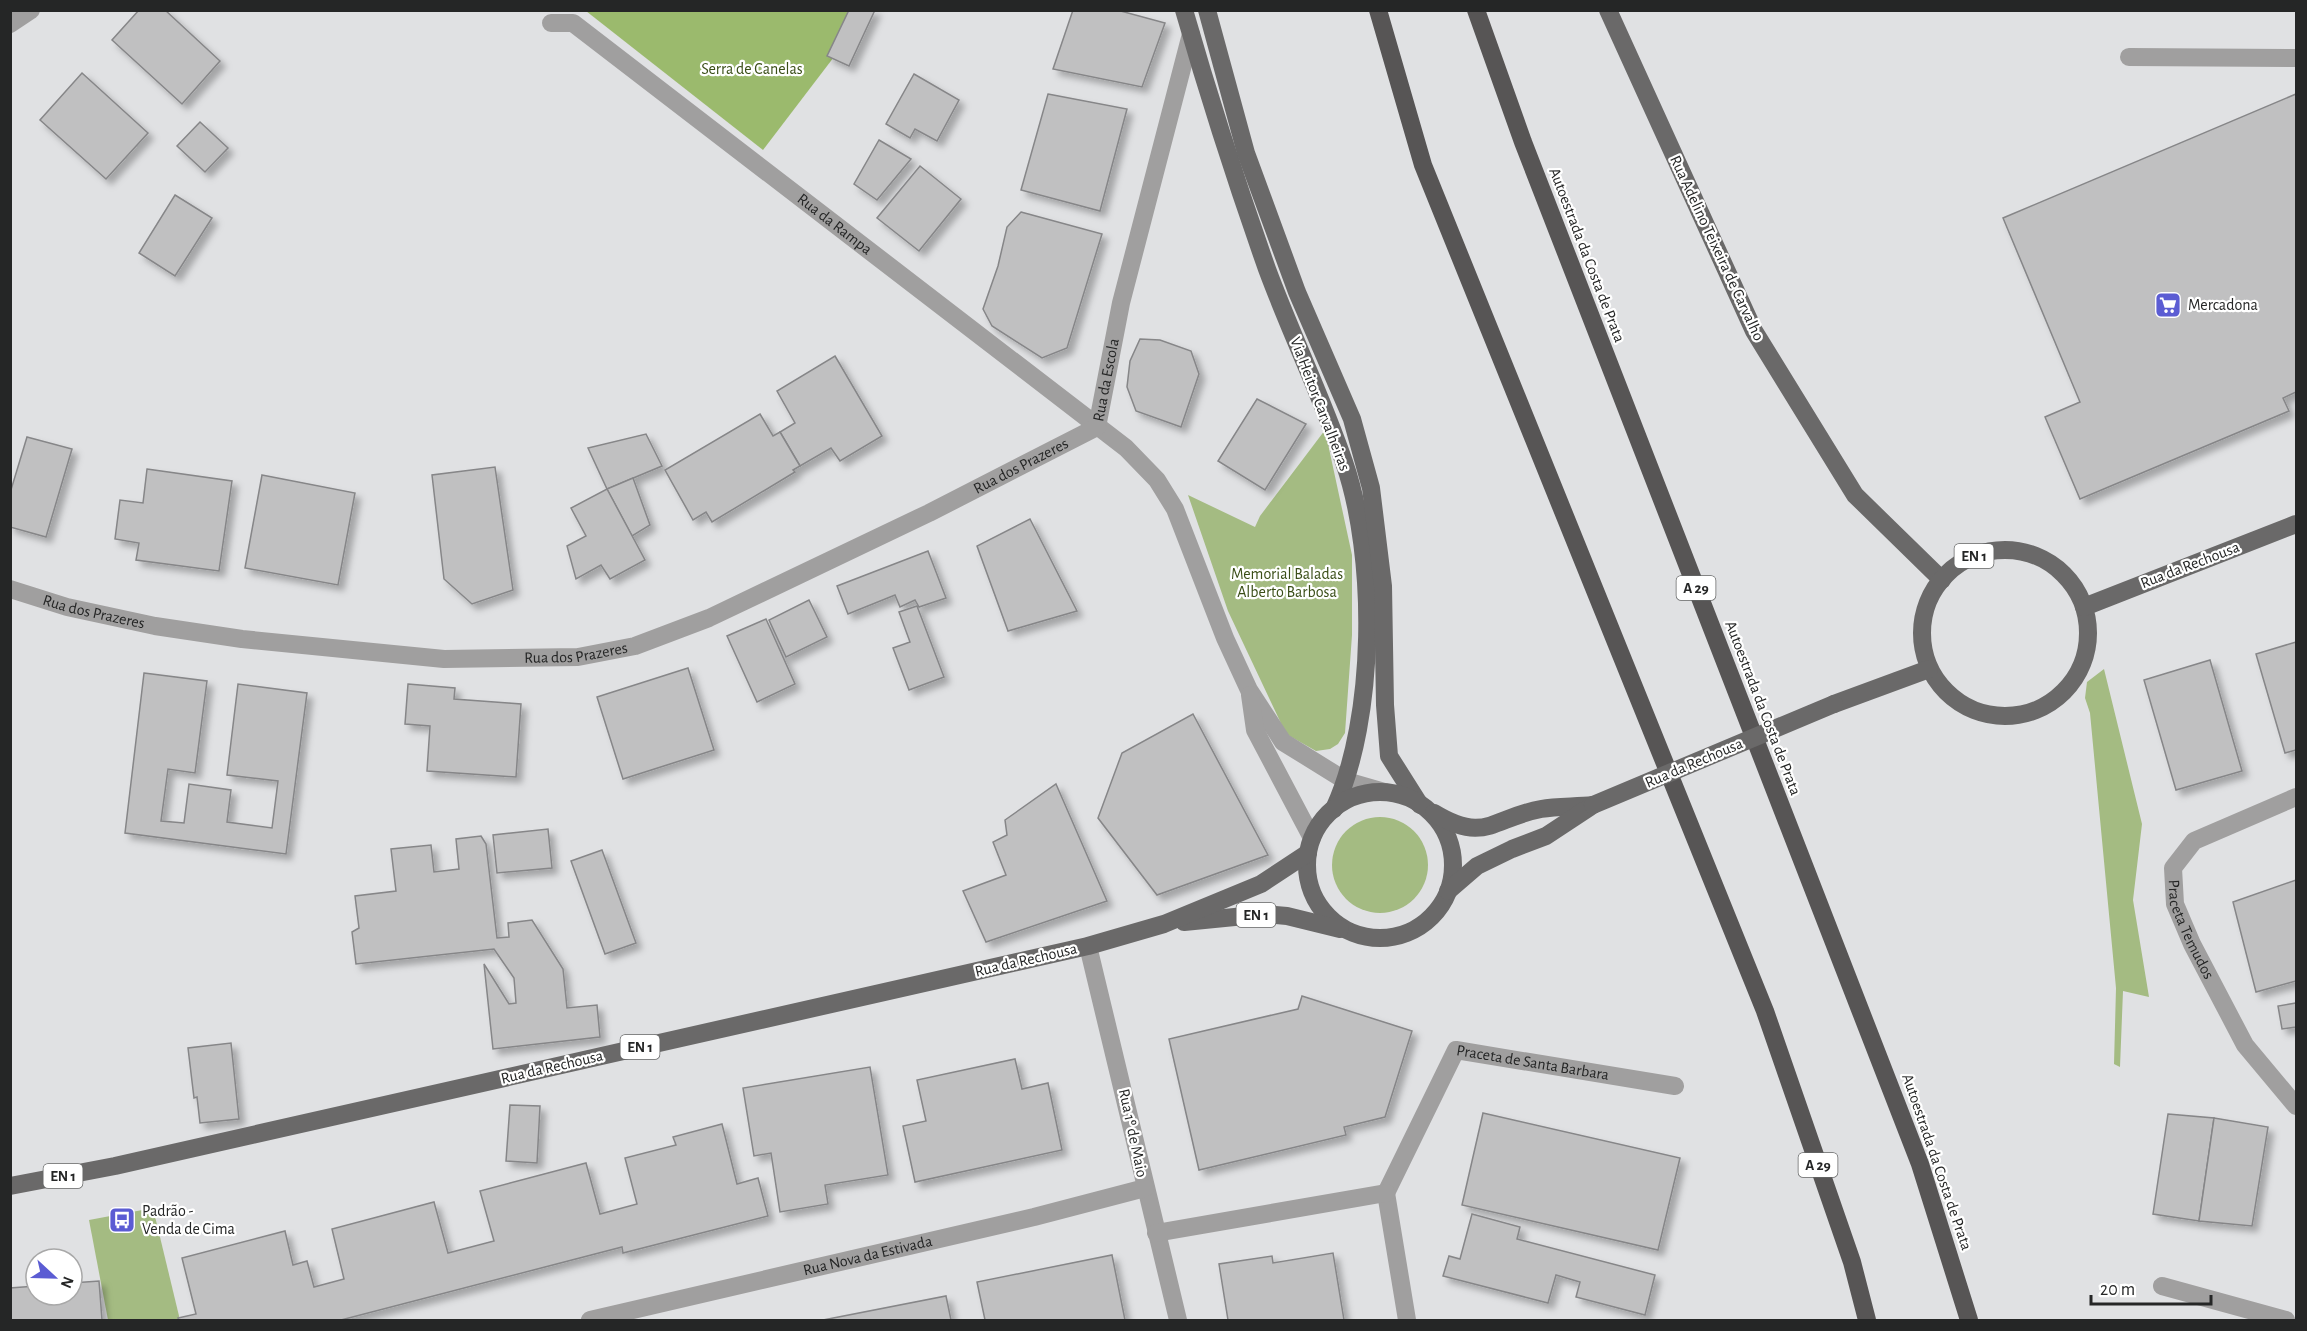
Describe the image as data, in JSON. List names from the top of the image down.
{
  "streets": {
    "highway": ["Autoestrada da Costa de Prata", "A 29"],
    "main road": [
      "Rua Adelino Teixeira de Carvalho",
      "Via Heitor Carvalheiras",
      "EN 1",
      "Rua da Rechousa"
    ],
    "street": [
      "Rua da Rampa",
      "Rua da Escola",
      "Rua dos Prazeres",
      "Praceta Temudos",
      "Praceta de Santa Barbara",
      "Rua 1º de Maio",
      "Rua Nova da Estivada"
    ]
  },
  "crossings": [
    ["Rua da Rampa", "Rua da Escola"],
    ["Rua da Rampa", "Rua dos Prazeres"],
    ["Rua Adelino Teixeira de Carvalho", "EN 1"],
    ["Rua Adelino Teixeira de Carvalho", "Rua da Rechousa"],
    ["Rua da Escola", "Via Heitor Carvalheiras"],
    ["Rua da Escola", "Rua dos Prazeres"],
    ["Rua da Escola", "EN 1"],
    ["Rua da Escola", "Rua da Rechousa"],
    ["Via Heitor Carvalheiras", "EN 1"],
    ["Via Heitor Carvalheiras", "Rua da Rechousa"],
    ["EN 1", "Rua da Rechousa"],
    ["Rua da Rechousa", "Rua 1º de Maio"],
    ["Rua 1º de Maio", "Rua Nova da Estivada"]
  ],
  "parks": ["Serra de Canelas", "Memorial Baladas Alberto Barbosa"],
  "places": {
    "supermarket": ["Mercadona"],
    "bus stop": ["Padrão - Venda de Cima"]
  },
  "scale_bar": "20 m",
  "north": "right"
}
